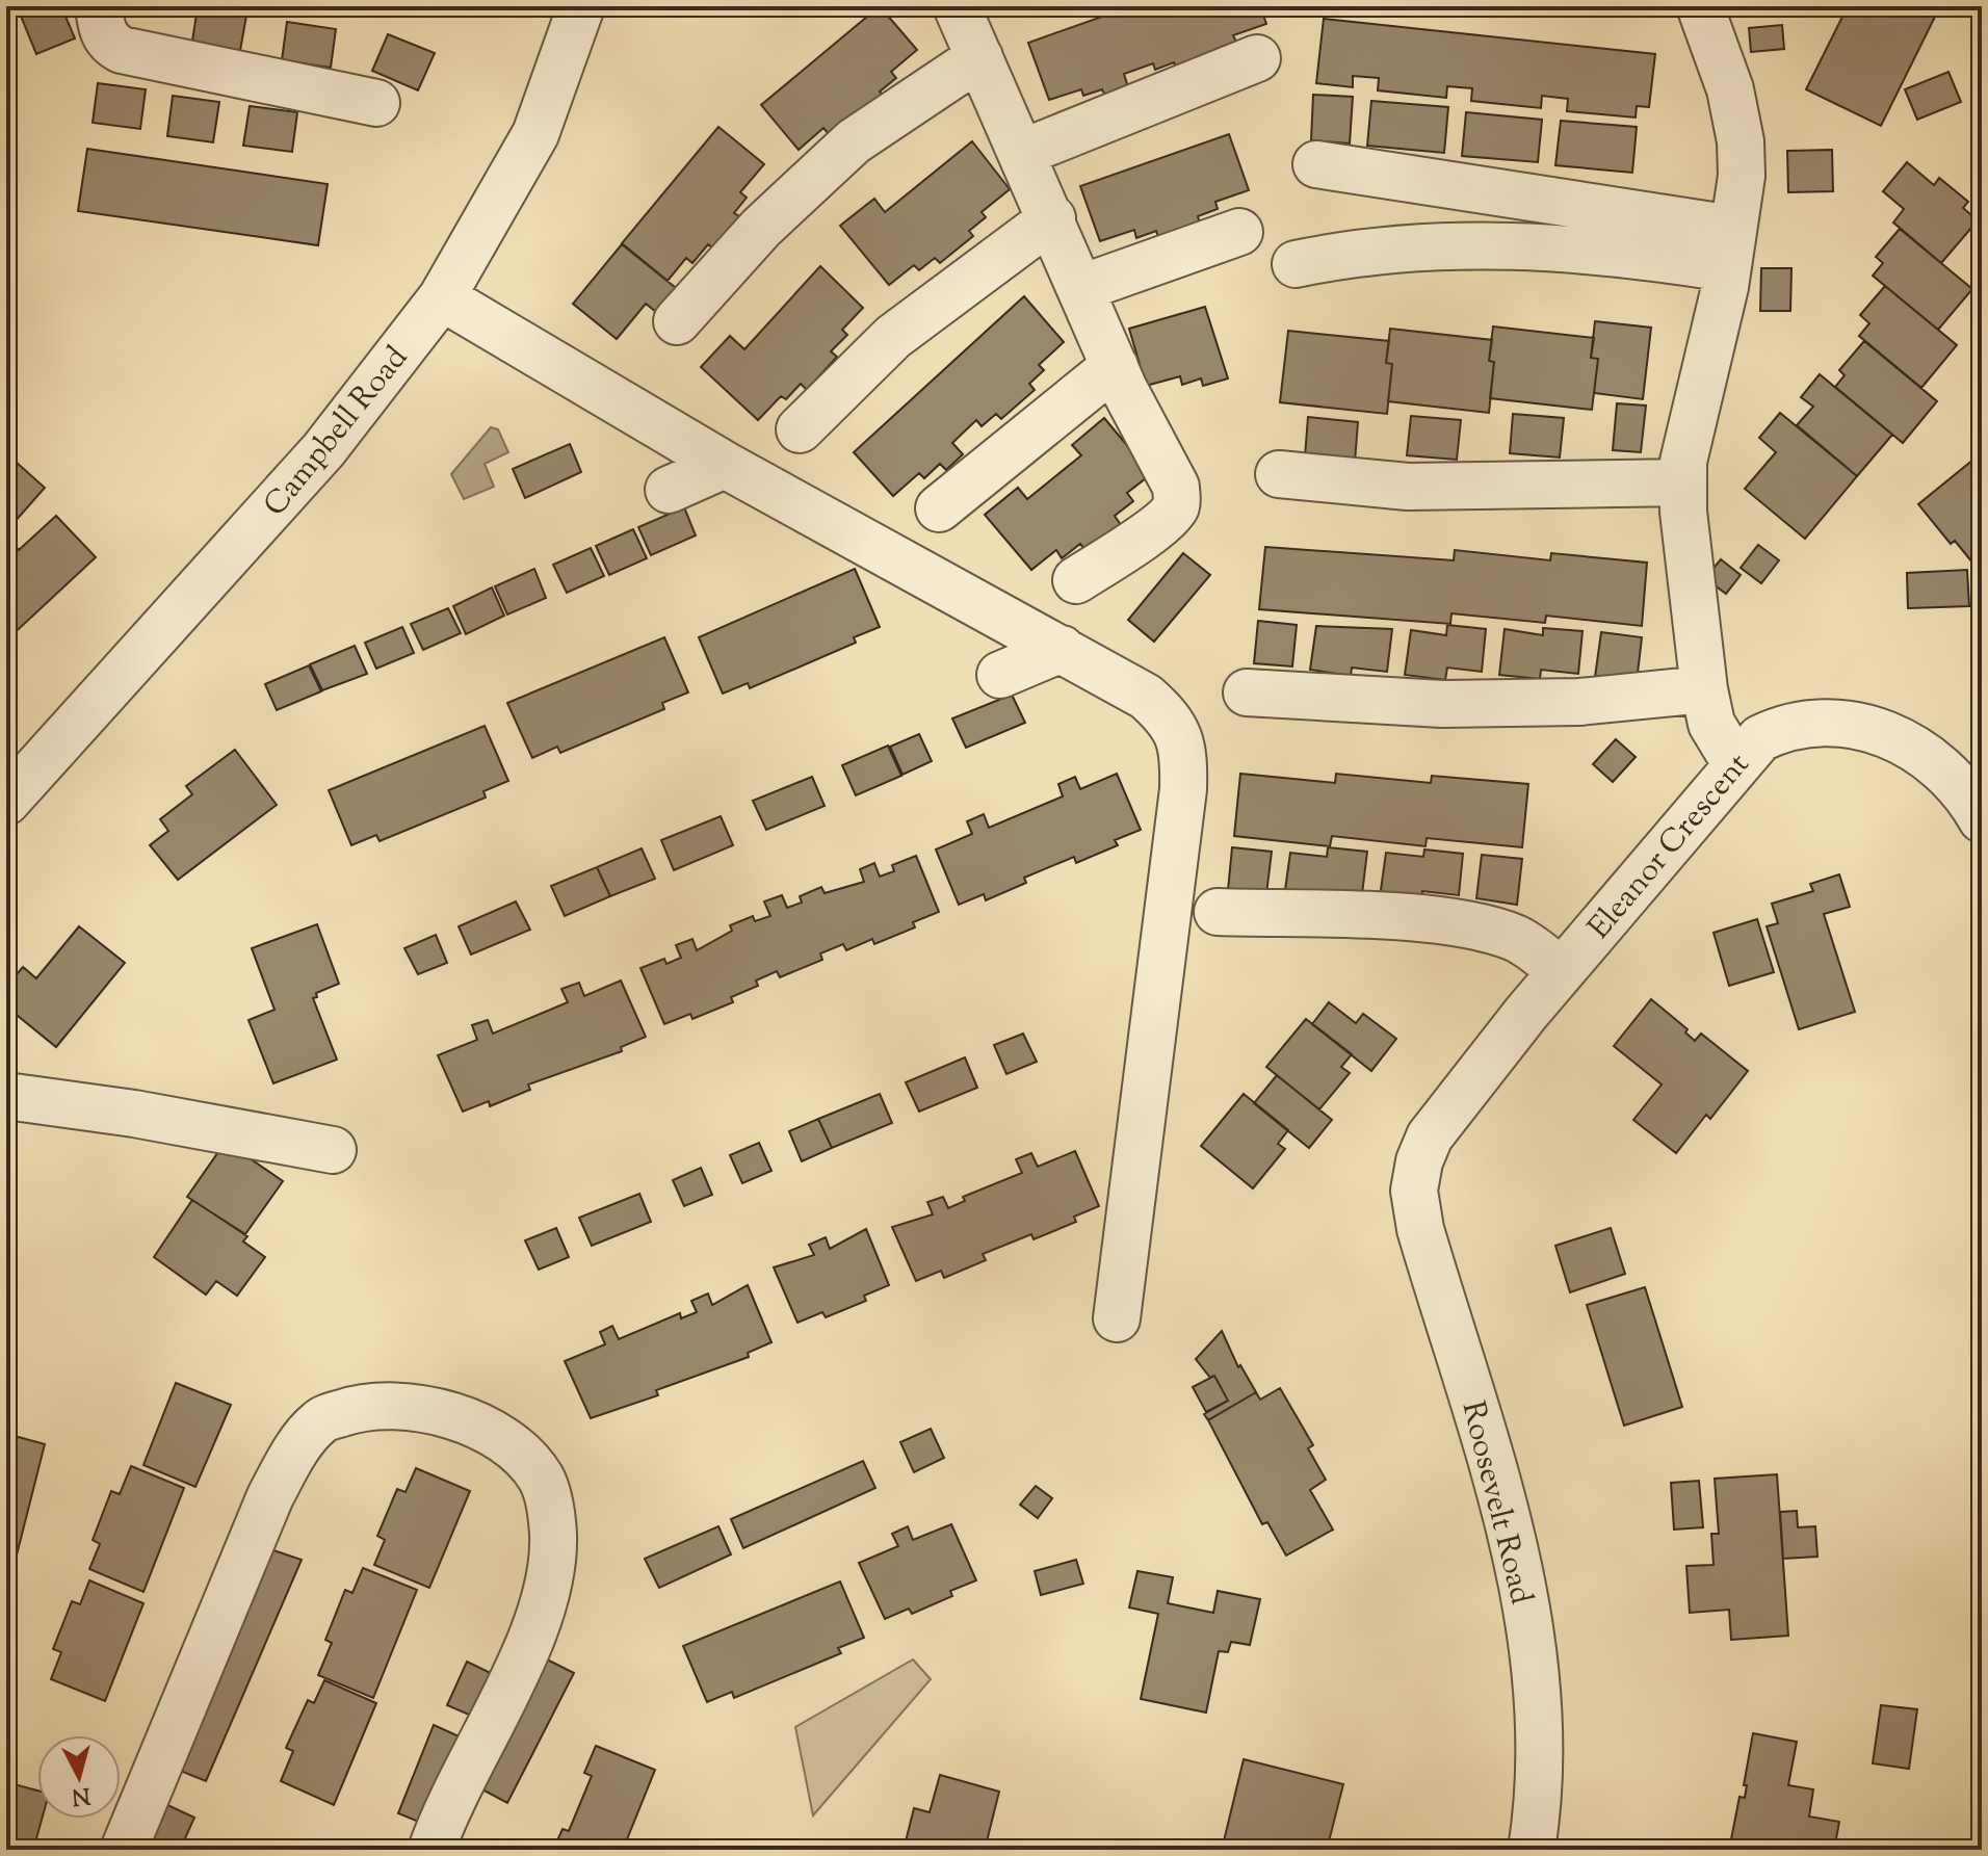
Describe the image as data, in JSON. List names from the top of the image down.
{
  "streets": {
    "street": ["Campbell Road", "Eleanor Crescent", "Roosevelt Road"]
  },
  "crossings": [
    ["Eleanor Crescent", "Roosevelt Road"]
  ],
  "north": "bottom"
}
